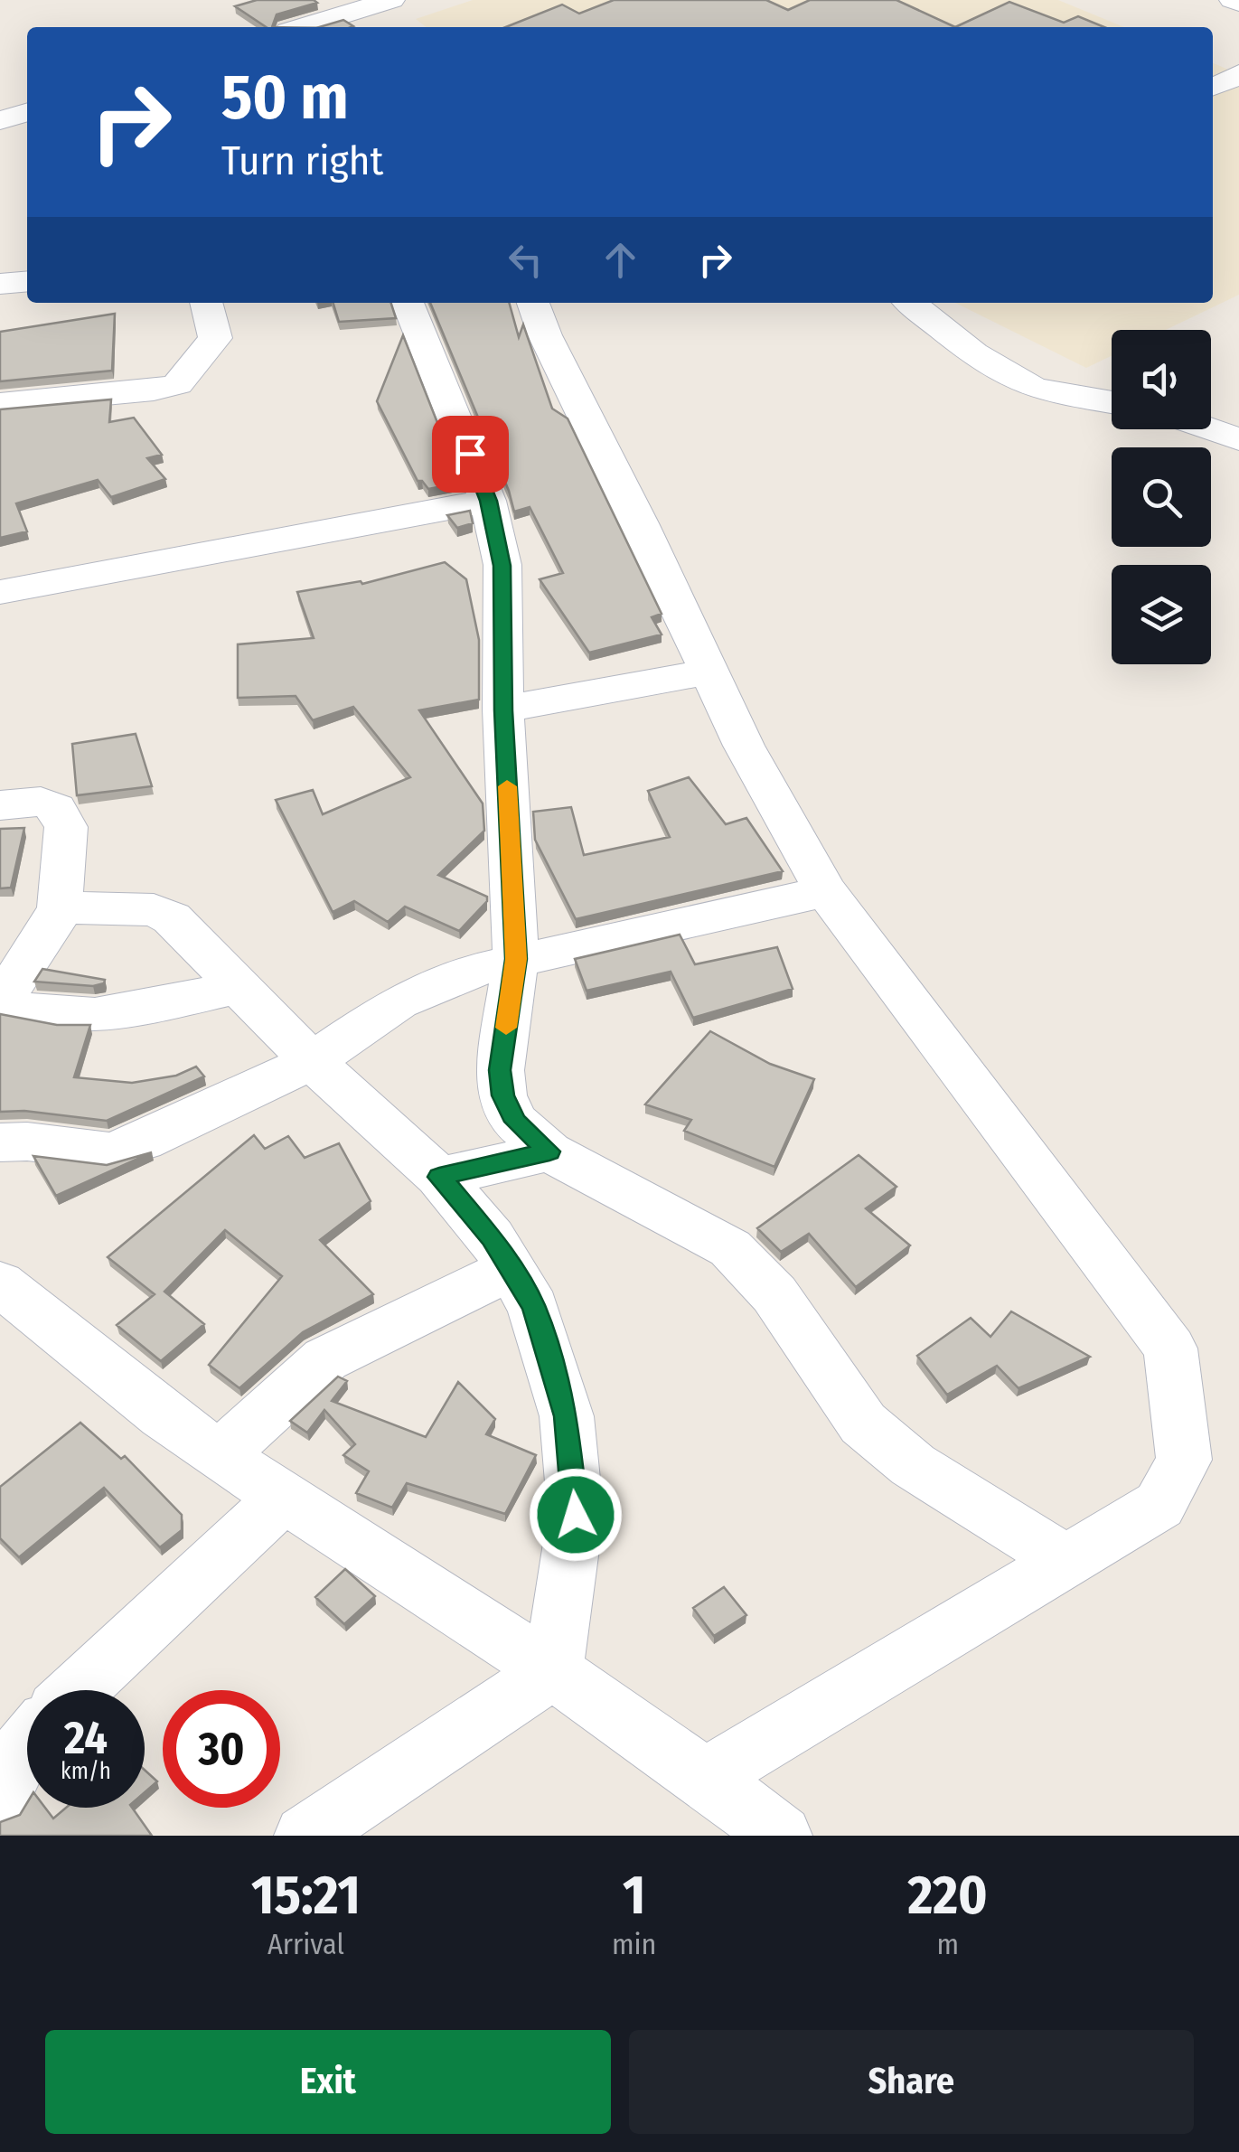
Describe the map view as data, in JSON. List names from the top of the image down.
{
  "page": {
    "turn": ["50 m", "Turn right"],
    "speed": "24 km/h",
    "limit": "30",
    "eta": [
      "15:21",
      "Arrival",
      "1",
      "min",
      "220",
      "m"
    ],
    "buttons": ["Exit", "Share"]
  }
}
